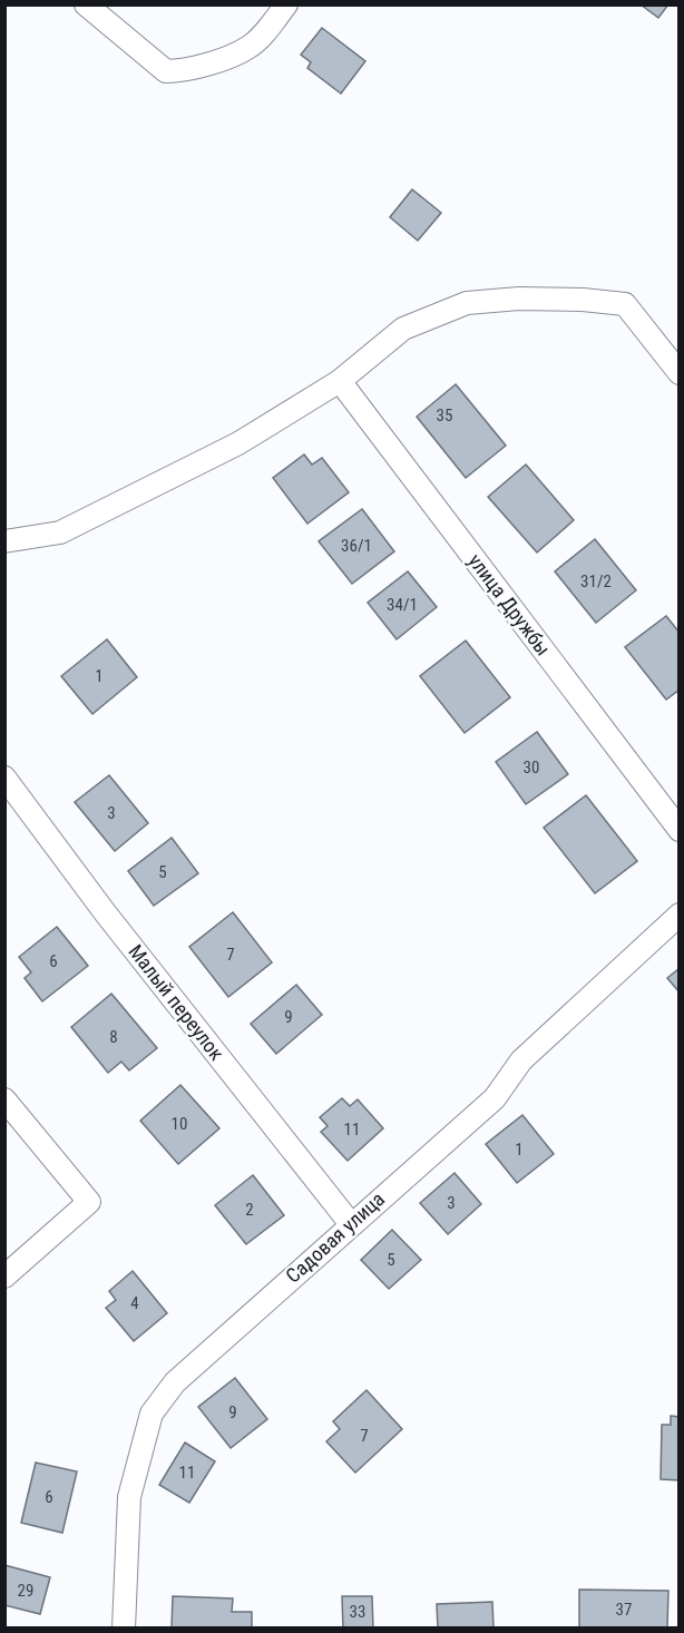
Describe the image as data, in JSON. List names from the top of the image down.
{
  "streets": {
    "street": ["улица Дружбы", "Малый переулок", "Садовая улица"]
  },
  "crossings": [
    ["Малый переулок", "Садовая улица"]
  ],
  "house_numbers": [
    "35",
    "36/1",
    "31/2",
    "34/1",
    "1",
    "30",
    "3",
    "5",
    "7",
    "6",
    "9",
    "8",
    "10",
    "11",
    "1",
    "3",
    "2",
    "5",
    "4",
    "9",
    "7",
    "11",
    "6",
    "29",
    "37",
    "33"
  ]
}
